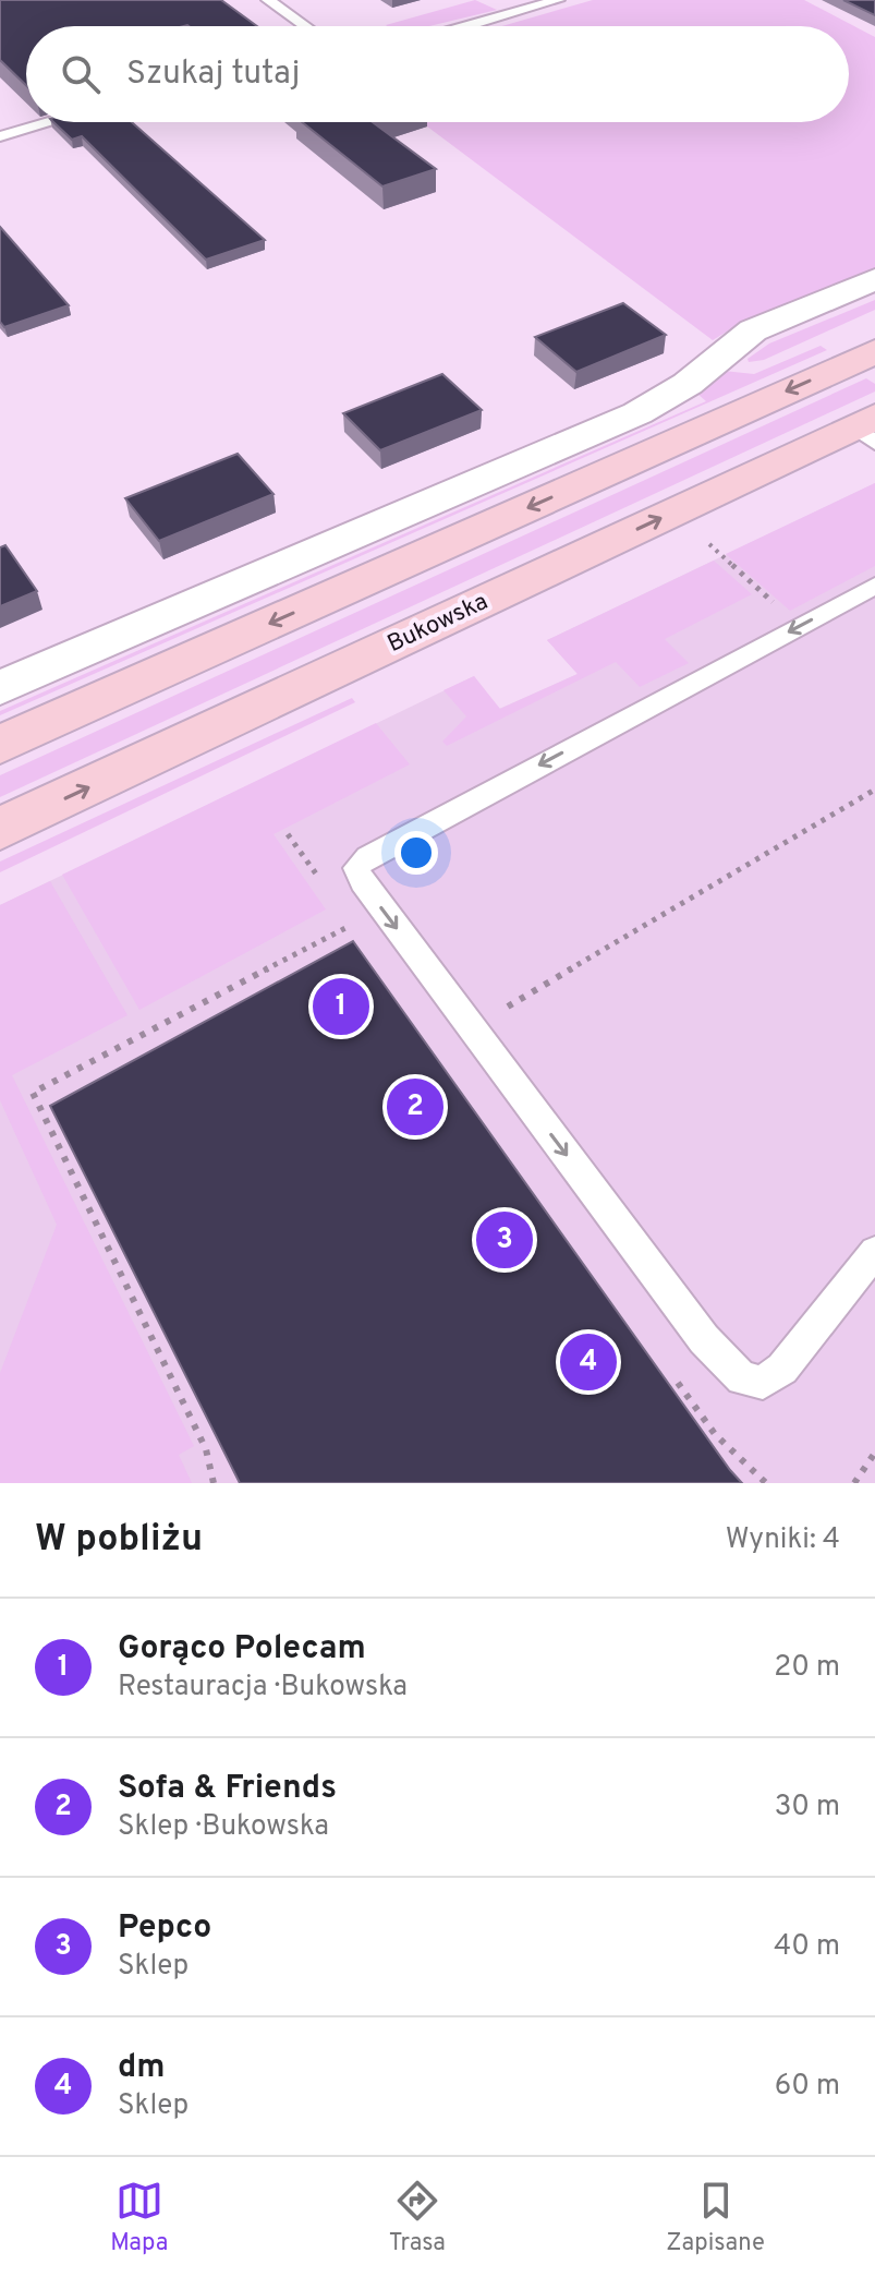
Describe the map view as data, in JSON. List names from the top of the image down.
{
  "streets": {
    "main road": ["Bukowska"]
  },
  "page": {
    "search": "Szukaj tutaj",
    "pins": [
      "1",
      "2",
      "3",
      "4"
    ],
    "heading": ["W pobliżu", "Wyniki: 4"],
    "list": [
      {
        "mark": "1",
        "name": "Gorąco Polecam",
        "note": "Restauracja · Bukowska",
        "value": "20 m"
      },
      {
        "mark": "2",
        "name": "Sofa & Friends",
        "note": "Sklep · Bukowska",
        "value": "30 m"
      },
      {
        "mark": "3",
        "name": "Pepco",
        "note": "Sklep",
        "value": "40 m"
      },
      {
        "mark": "4",
        "name": "dm",
        "note": "Sklep",
        "value": "60 m"
      }
    ],
    "nav": ["Mapa", "Trasa", "Zapisane"]
  }
}
